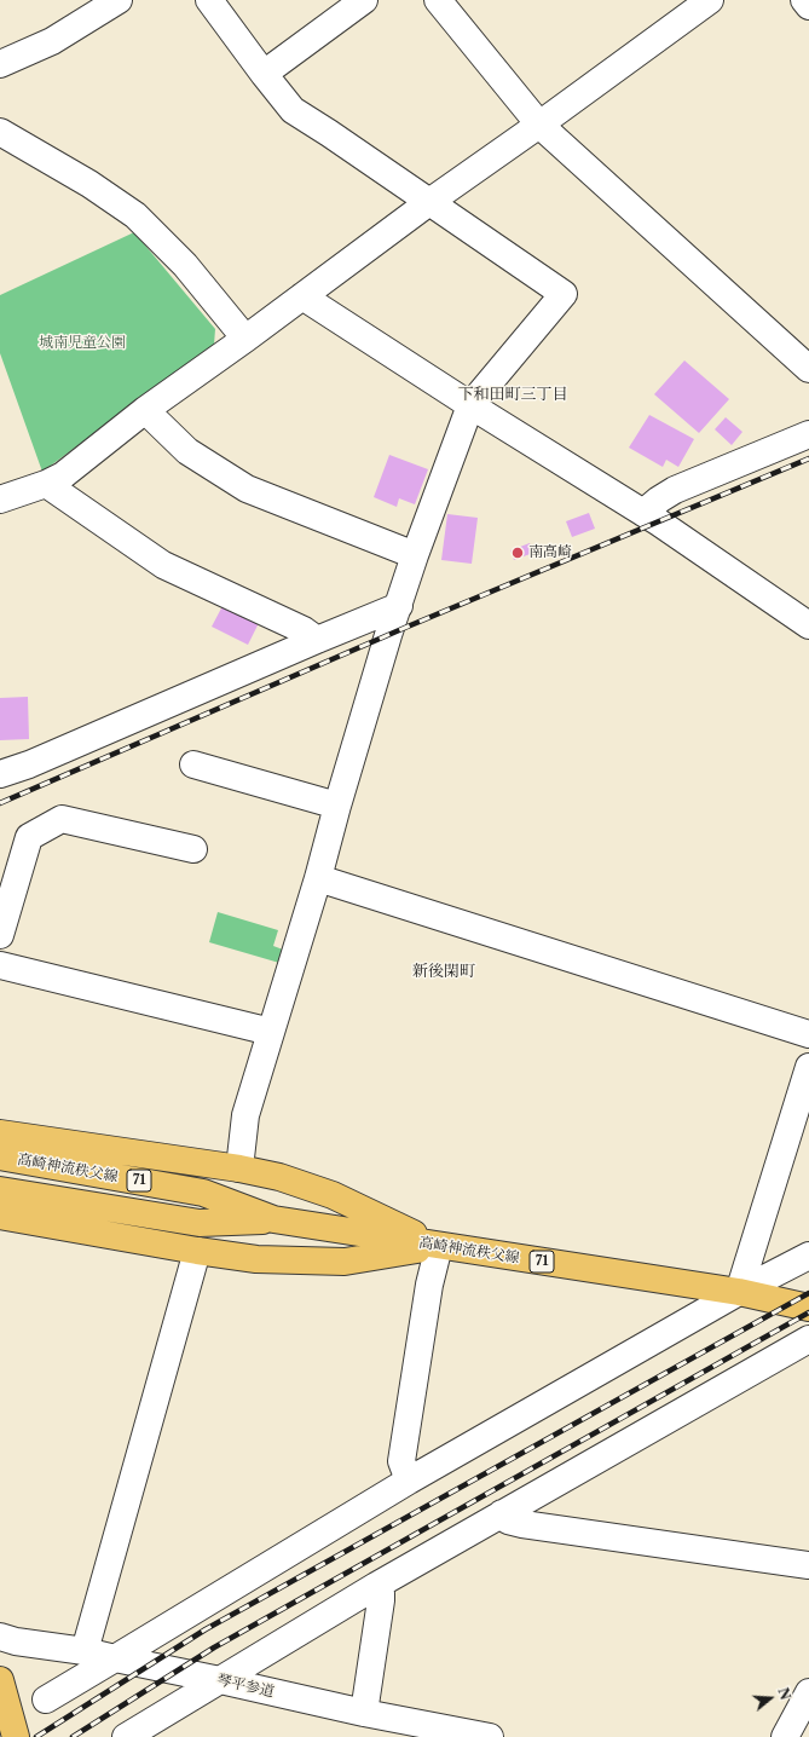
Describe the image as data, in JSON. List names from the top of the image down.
{
  "streets": {
    "main road": ["高崎神流秩父線", "71"],
    "street": ["琴平参道"]
  },
  "crossings": [
    ["高崎神流秩父線", "71"]
  ],
  "districts": ["下和田町三丁目", "新後閑町"],
  "parks": ["城南児童公園"],
  "places": ["南高崎"],
  "north": "right"
}
